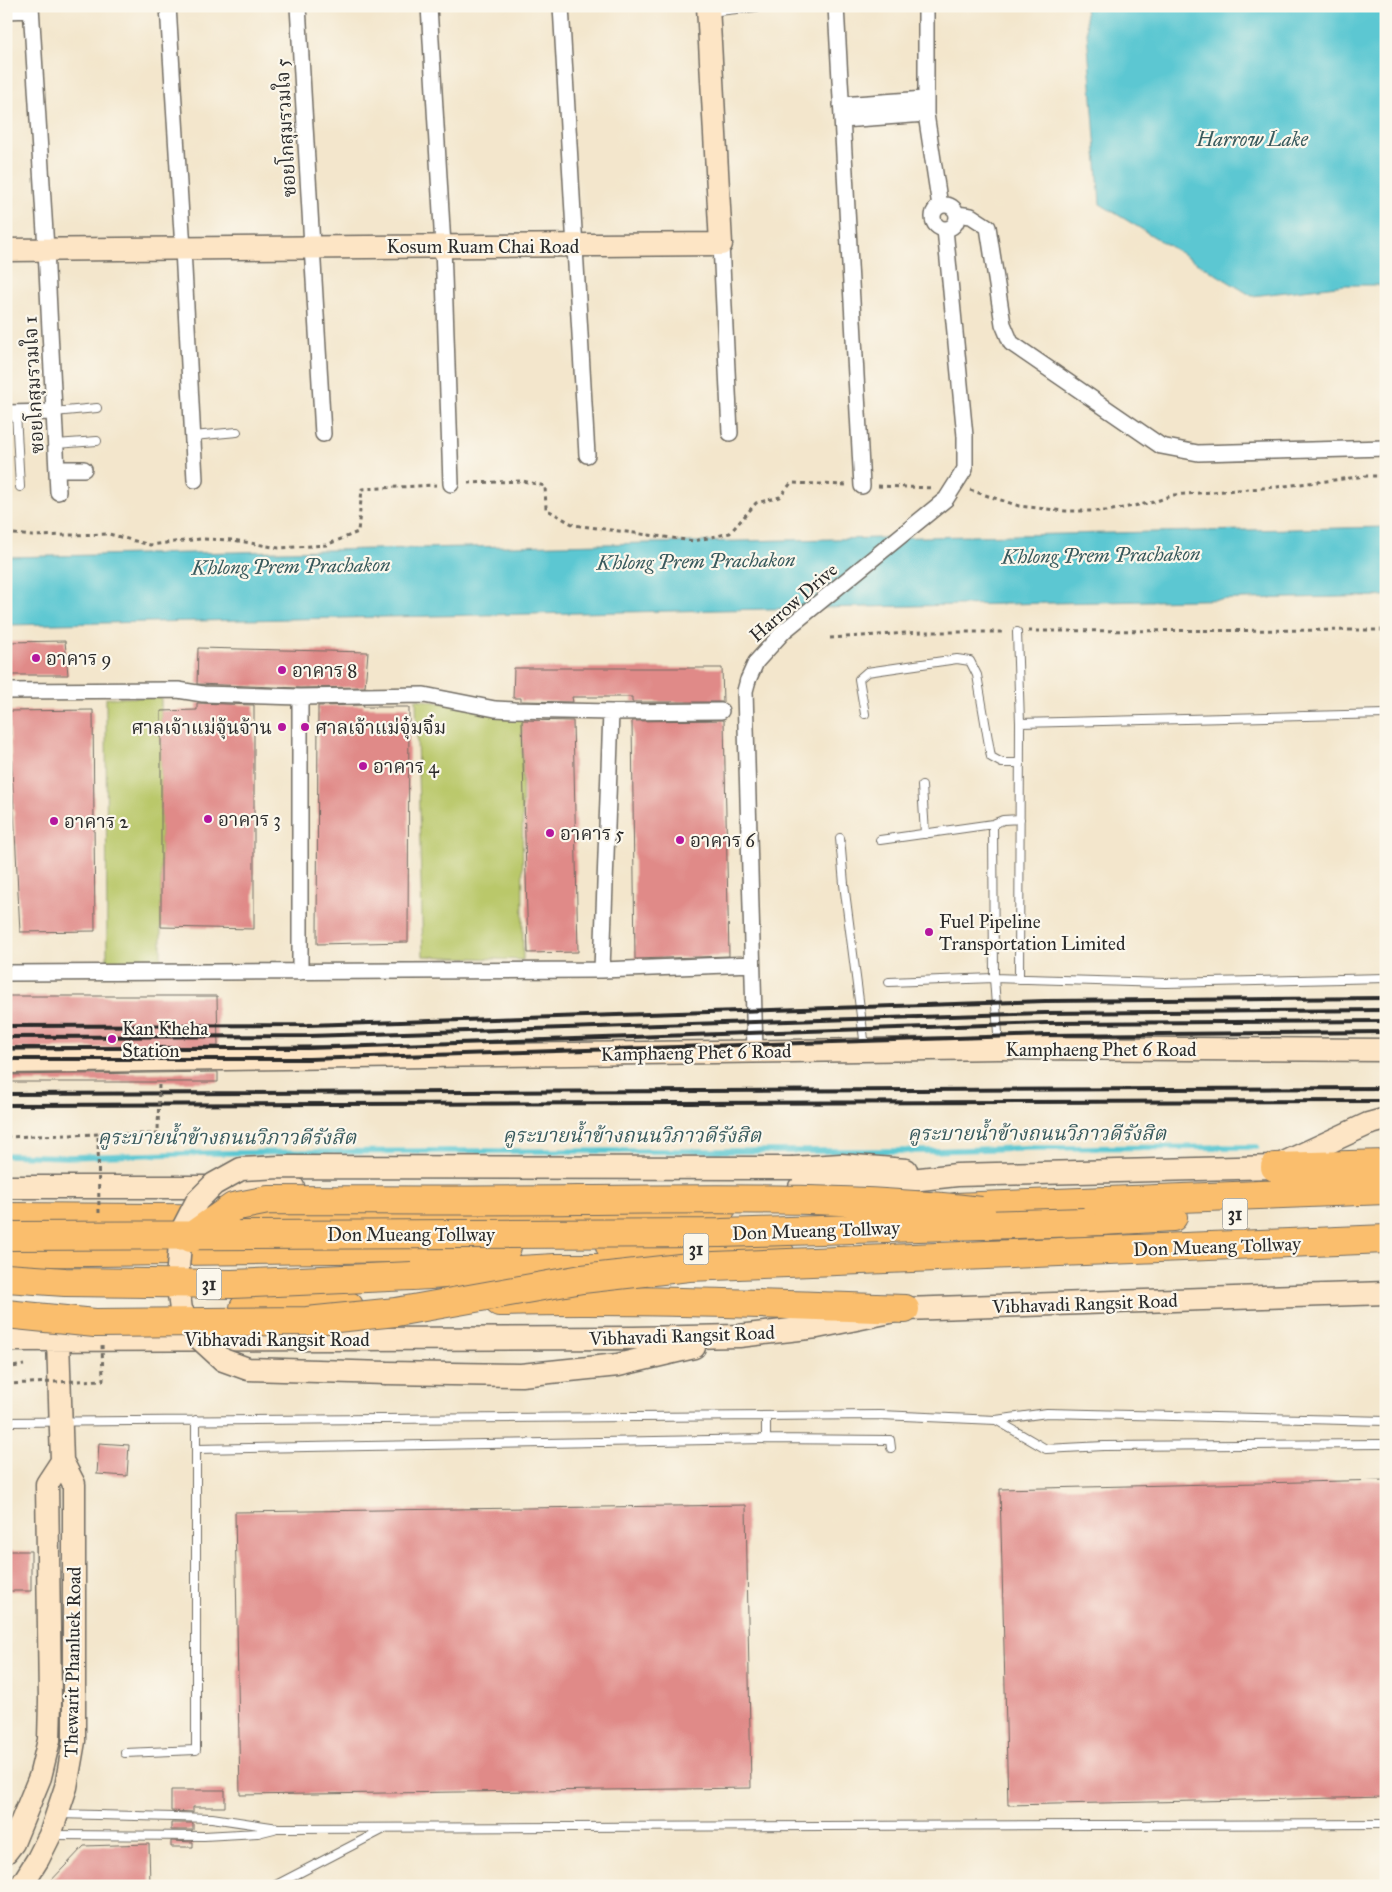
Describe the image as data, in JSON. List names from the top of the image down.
{
  "streets": {
    "highway": ["31", "Don Mueang Tollway", "Vibhavadi Rangsit Road"],
    "main road": ["Kosum Ruam Chai Road", "Kamphaeng Phet 6 Road", "Thewarit Phanluek Road"],
    "street": ["ซอยโกสุมรวมใจ 5", "ซอยโกสุมรวมใจ 1", "Harrow Drive"]
  },
  "crossings": [
    ["ซอยโกสุมรวมใจ 5", "Kosum Ruam Chai Road"],
    ["Kosum Ruam Chai Road", "ซอยโกสุมรวมใจ 1"],
    ["Harrow Drive", "Kamphaeng Phet 6 Road"],
    ["Vibhavadi Rangsit Road", "Thewarit Phanluek Road"]
  ],
  "water": ["Harrow Lake", "Khlong Prem Prachakon", "คูระบายน้ำข้างถนนวิภาวดีรังสิต"],
  "places": [
    "อาคาร 9",
    "อาคาร 8",
    "ศาลเจ้าแม่จุ้นจ้าน",
    "ศาลเจ้าแม่จุ๋มจิ๋ม",
    "อาคาร 4",
    "อาคาร 3",
    "อาคาร 2",
    "อาคาร 5",
    "อาคาร 6",
    "Fuel Pipeline Transportation Limited",
    "Kan Kheha Station"
  ]
}
